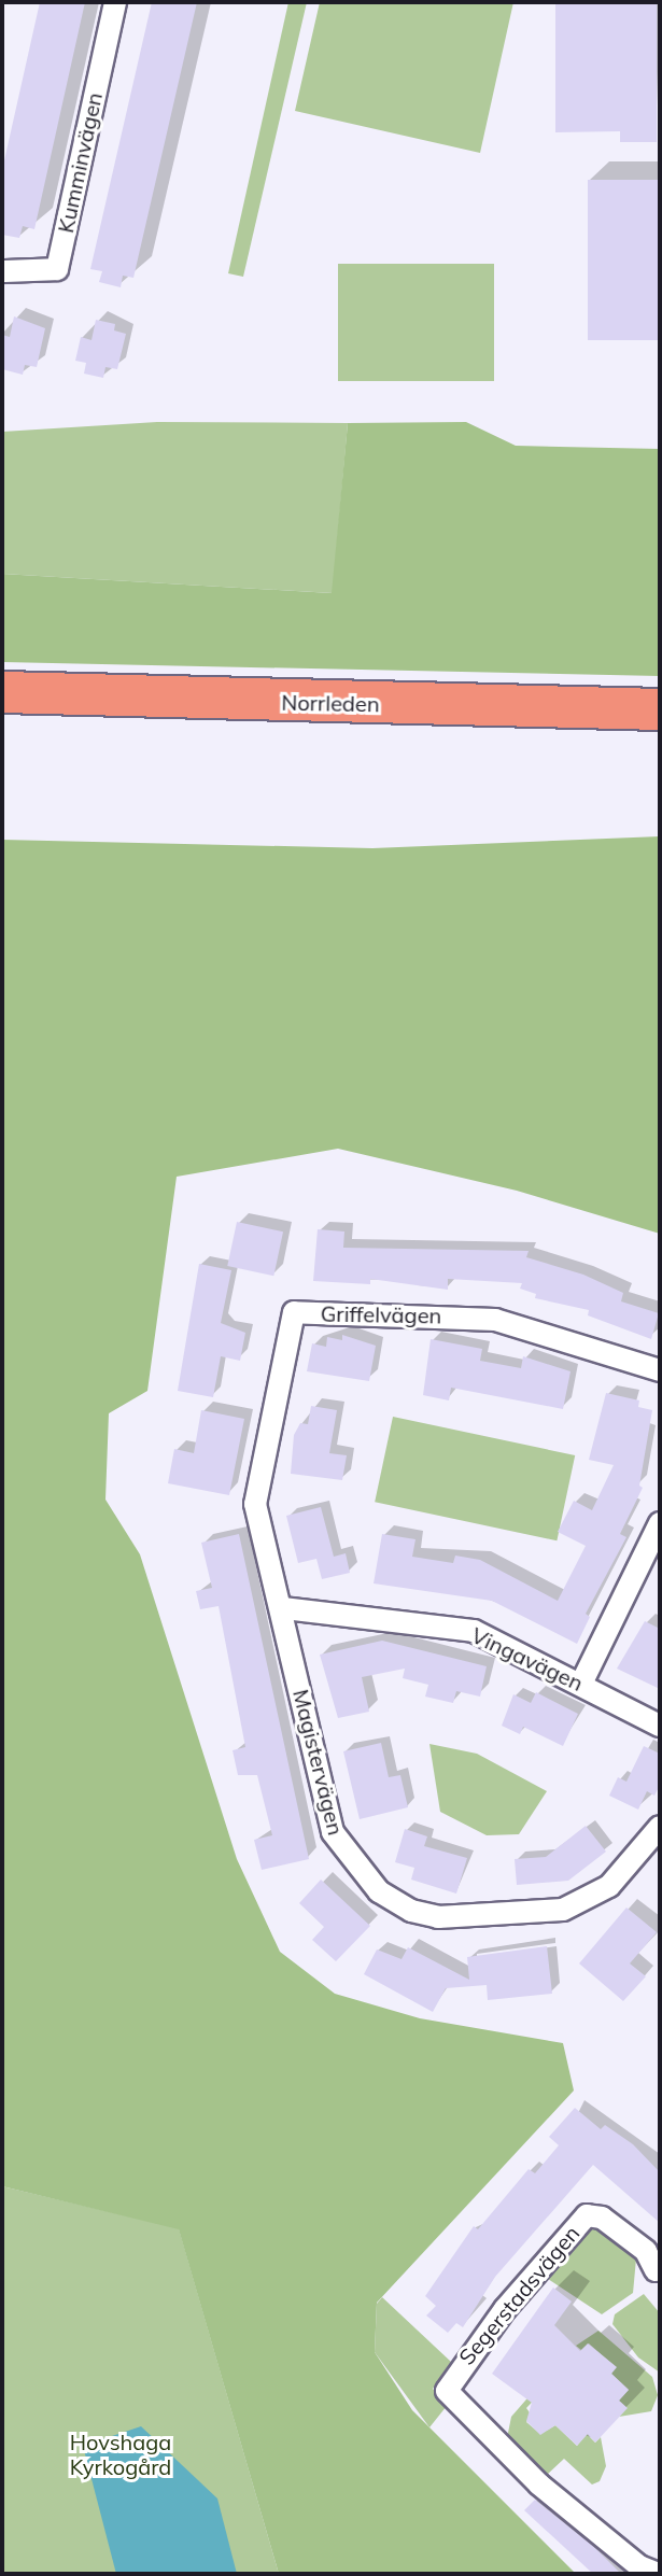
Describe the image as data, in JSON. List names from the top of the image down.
{
  "streets": {
    "highway": ["Norrleden"],
    "street": [
      "Kumminvägen",
      "Griffelvägen",
      "Vingavägen",
      "Magistervägen",
      "Segerstadsvägen"
    ]
  },
  "crossings": [
    ["Griffelvägen", "Vingavägen"],
    ["Griffelvägen", "Magistervägen"],
    ["Vingavägen", "Magistervägen"]
  ],
  "parks": ["Hovshaga Kyrkogård"]
}
